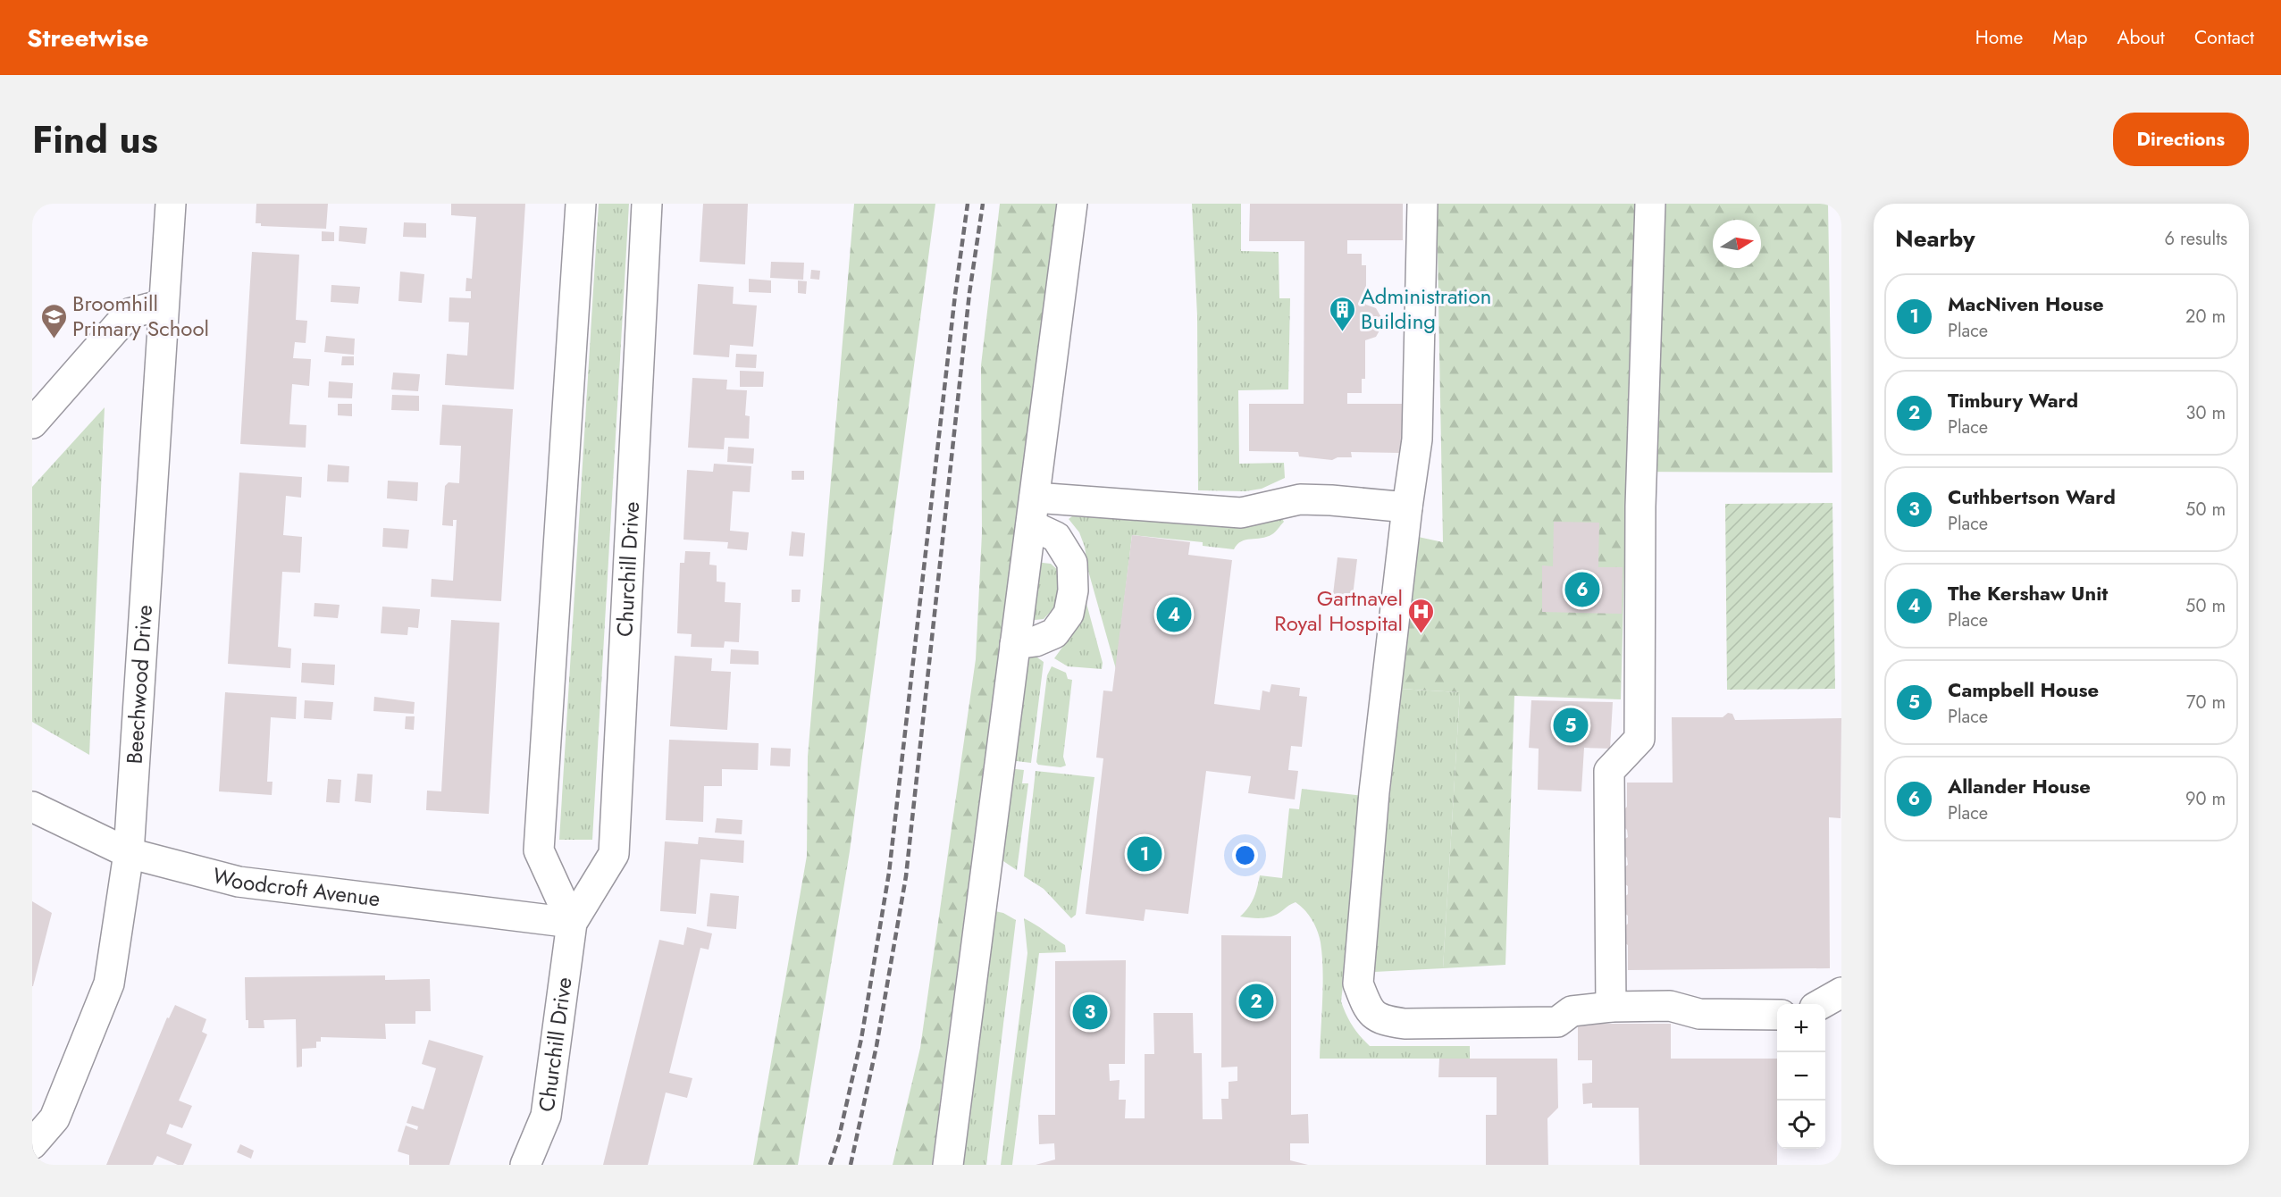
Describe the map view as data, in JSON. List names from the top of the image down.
{
  "streets": {
    "street": ["Churchill Drive", "Beechwood Drive", "Woodcroft Avenue"]
  },
  "crossings": [
    ["Churchill Drive", "Woodcroft Avenue"],
    ["Beechwood Drive", "Woodcroft Avenue"]
  ],
  "places": {
    "building": ["Administration Building"],
    "school or university": ["Broomhill Primary School"],
    "hospital": ["Gartnavel Royal Hospital"]
  },
  "north": "right",
  "page": {
    "header": "Streetwise",
    "nav": [
      "Home",
      "Map",
      "About",
      "Contact"
    ],
    "title": "Find us",
    "buttons": "Directions",
    "heading": ["Nearby", "6 results"],
    "list": [
      {
        "mark": "1",
        "name": "MacNiven House",
        "note": "Place",
        "value": "20 m"
      },
      {
        "mark": "2",
        "name": "Timbury Ward",
        "note": "Place",
        "value": "30 m"
      },
      {
        "mark": "3",
        "name": "Cuthbertson Ward",
        "note": "Place",
        "value": "50 m"
      },
      {
        "mark": "4",
        "name": "The Kershaw Unit",
        "note": "Place",
        "value": "50 m"
      },
      {
        "mark": "5",
        "name": "Campbell House",
        "note": "Place",
        "value": "70 m"
      },
      {
        "mark": "6",
        "name": "Allander House",
        "note": "Place",
        "value": "90 m"
      }
    ],
    "pins": [
      "6",
      "4",
      "5",
      "1",
      "2",
      "3"
    ],
    "map_buttons": ["+", "−"]
  }
}
